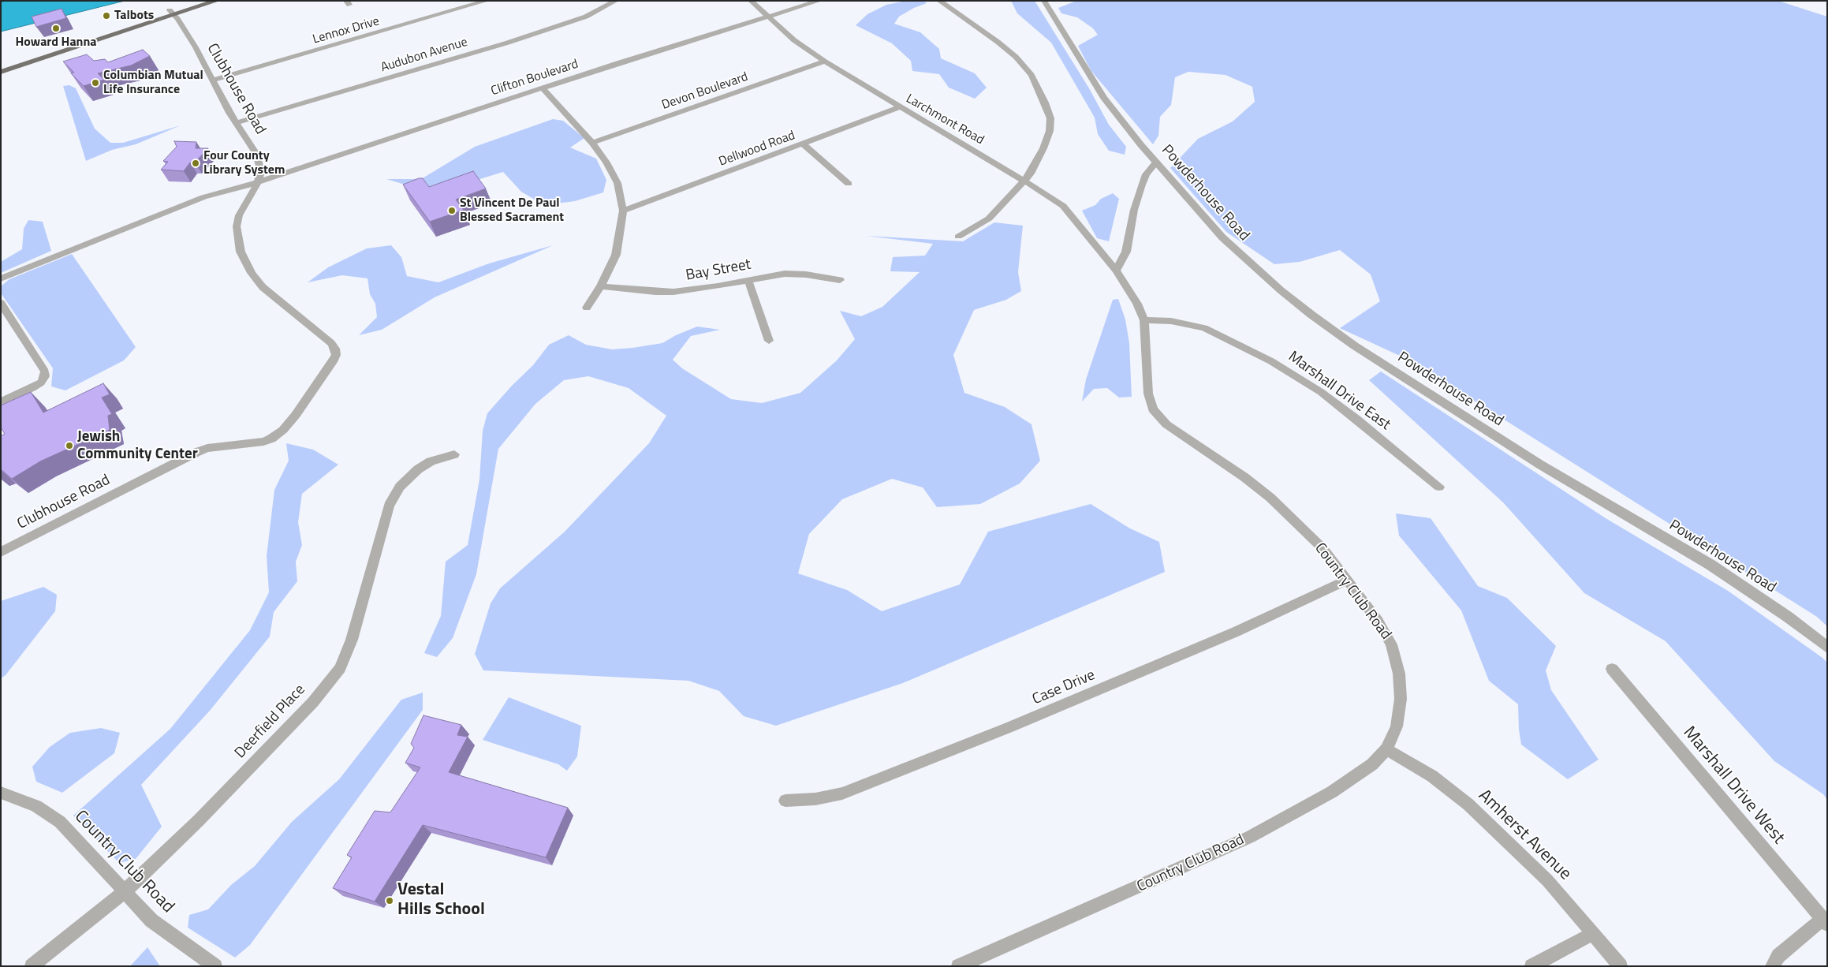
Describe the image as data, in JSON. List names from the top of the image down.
{
  "streets": {
    "street": [
      "Lennox Drive",
      "Audubon Avenue",
      "Clifton Boulevard",
      "Clubhouse Road",
      "Devon Boulevard",
      "Larchmont Road",
      "Dellwood Road",
      "Powderhouse Road",
      "Bay Street",
      "Marshall Drive East",
      "Country Club Road",
      "Case Drive",
      "Deerfield Place",
      "Marshall Drive West",
      "Amherst Avenue"
    ]
  },
  "crossings": [
    ["Lennox Drive", "Clubhouse Road"],
    ["Audubon Avenue", "Clubhouse Road"],
    ["Clifton Boulevard", "Clubhouse Road"],
    ["Clifton Boulevard", "Larchmont Road"],
    ["Devon Boulevard", "Larchmont Road"],
    ["Larchmont Road", "Dellwood Road"],
    ["Larchmont Road", "Country Club Road"],
    ["Marshall Drive East", "Country Club Road"],
    ["Country Club Road", "Case Drive"],
    ["Country Club Road", "Deerfield Place"],
    ["Country Club Road", "Amherst Avenue"]
  ],
  "places": [
    "Talbots",
    "Howard Hanna",
    "Columbian Mutual Life Insurance",
    "Four County Library System",
    "St Vincent De Paul Blessed Sacrament",
    "Jewish Community Center",
    "Vestal Hills School"
  ]
}
